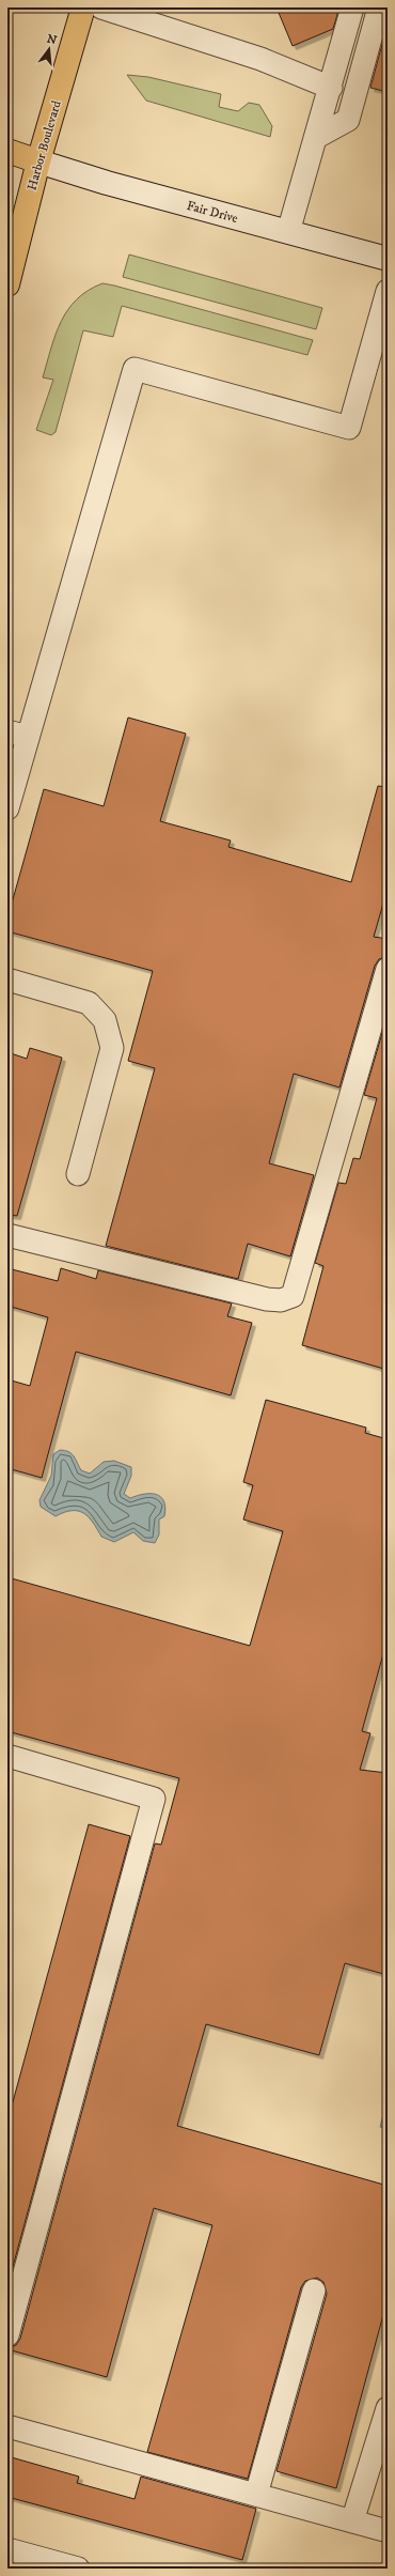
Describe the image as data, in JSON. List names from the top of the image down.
{
  "streets": {
    "main road": ["Harbor Boulevard", "Fair Drive"]
  },
  "crossings": [
    ["Harbor Boulevard", "Fair Drive"]
  ],
  "north": "top"
}
